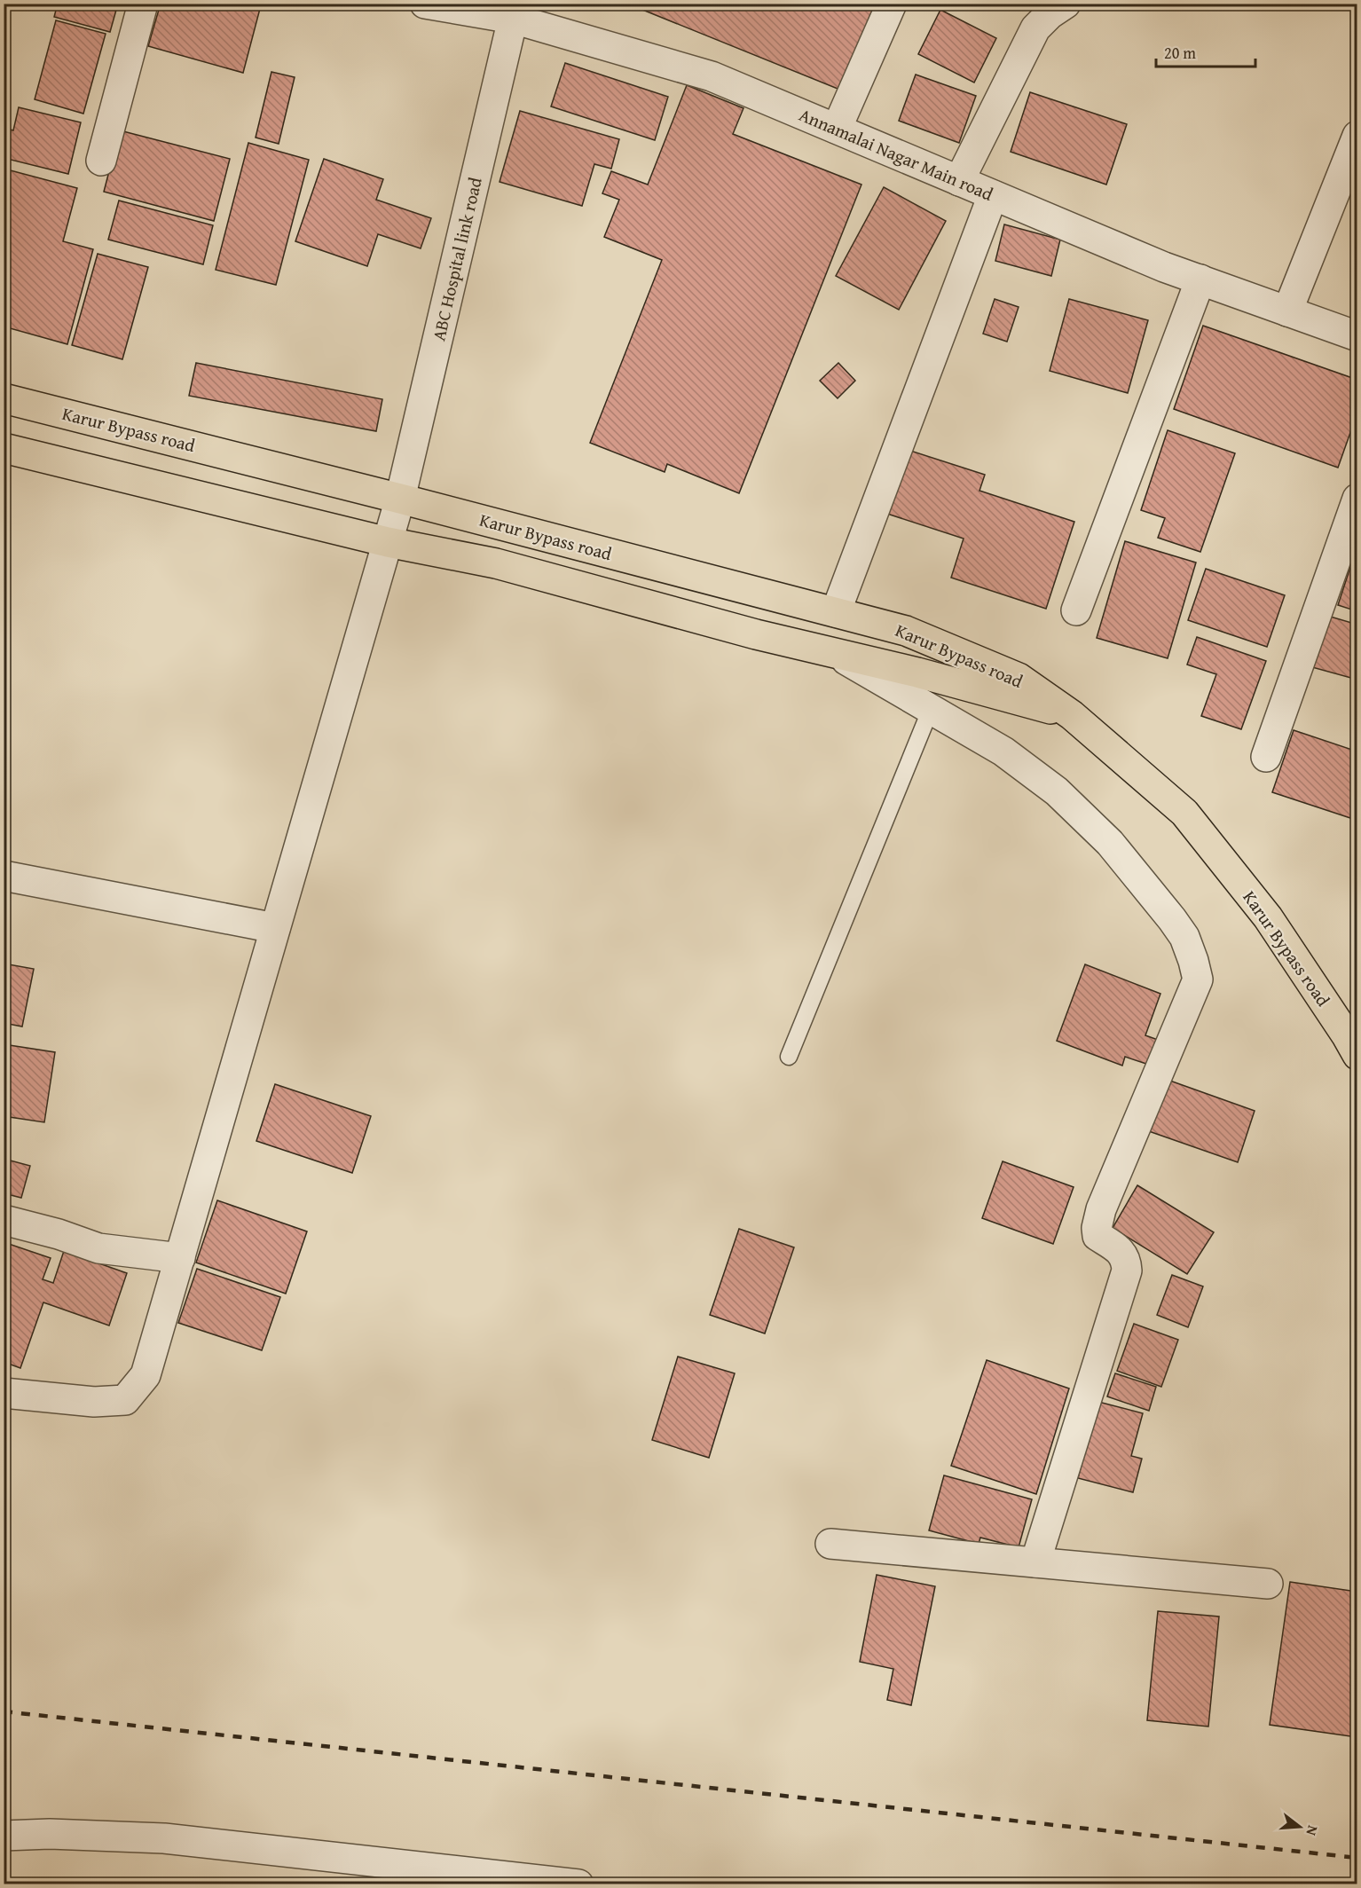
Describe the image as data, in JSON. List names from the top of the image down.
{
  "streets": {
    "main road": ["Karur Bypass road"],
    "street": ["Annamalai Nagar Main road", "ABC Hospital link road"]
  },
  "crossings": [
    ["Annamalai Nagar Main road", "ABC Hospital link road"],
    ["ABC Hospital link road", "Karur Bypass road"]
  ],
  "scale_bar": "20 m",
  "north": "right"
}
